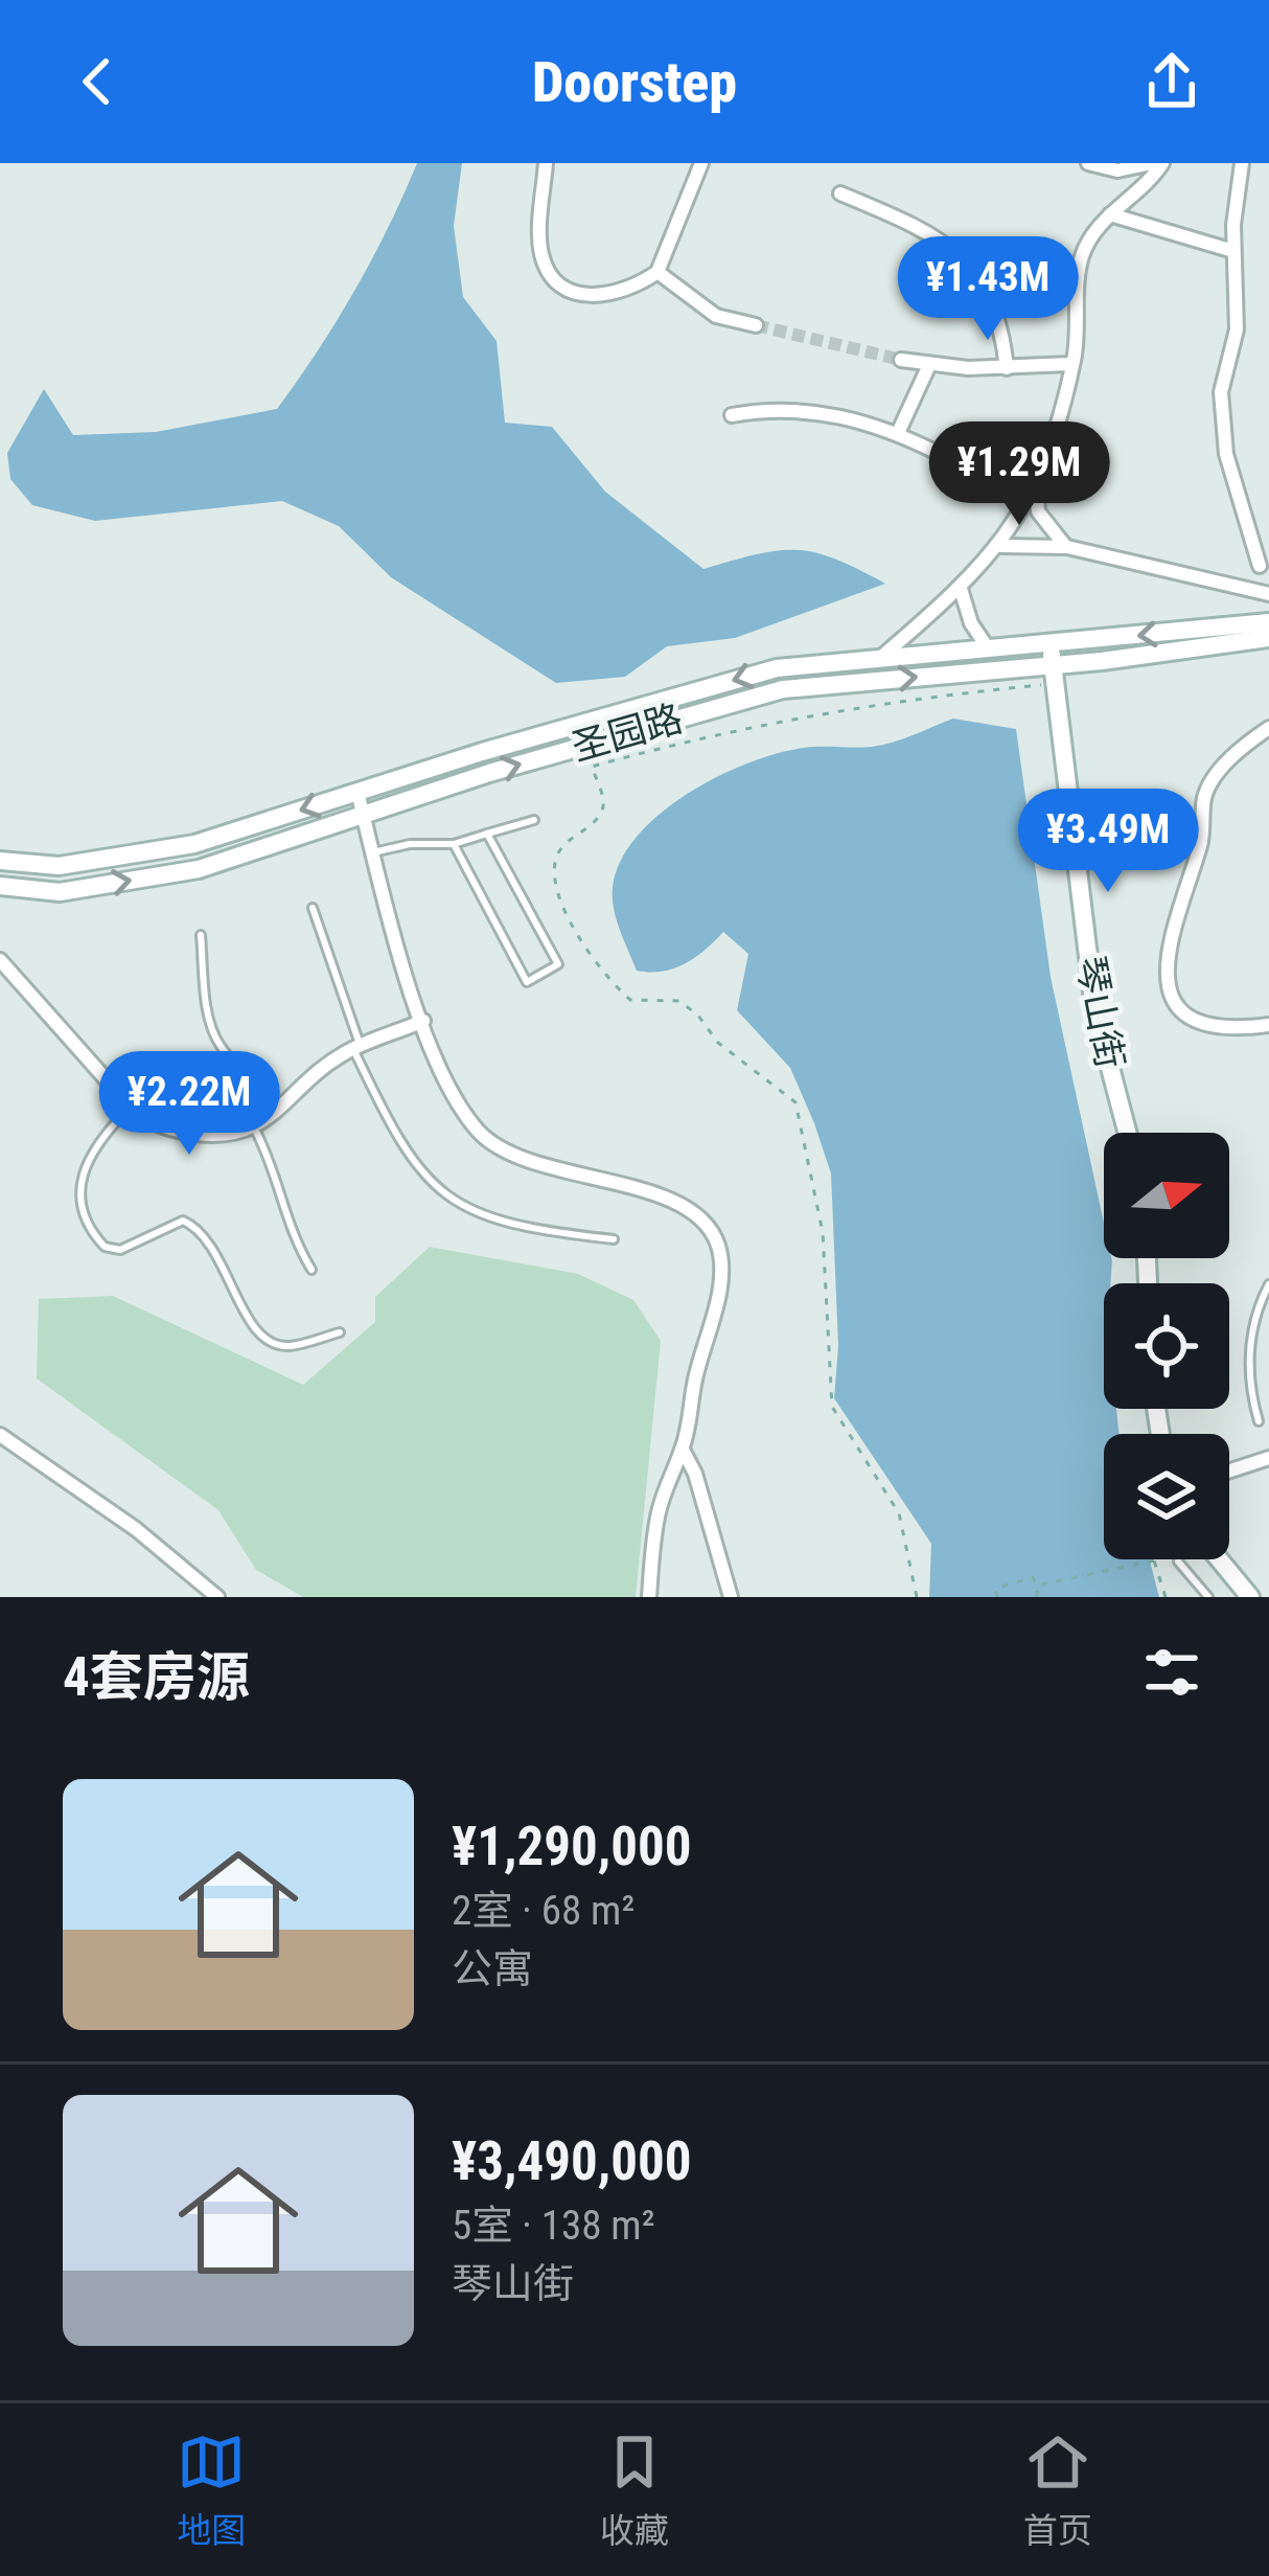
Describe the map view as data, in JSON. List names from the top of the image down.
{
  "streets": {
    "street": ["圣园路", "琴山街"]
  },
  "crossings": [
    ["圣园路", "琴山街"]
  ],
  "north": "right",
  "page": {
    "header": "Doorstep",
    "price": [
      "¥1.43M",
      "¥1.29M",
      "¥3.49M",
      "¥2.22M"
    ],
    "heading": "4套房源",
    "list": [
      {
        "name": "¥1,290,000",
        "note": "2室 · 68 m² · 公寓"
      },
      {
        "name": "¥3,490,000",
        "note": "5室 · 138 m² · 琴山街"
      }
    ],
    "tabs": ["地图", "收藏", "首页"]
  }
}
